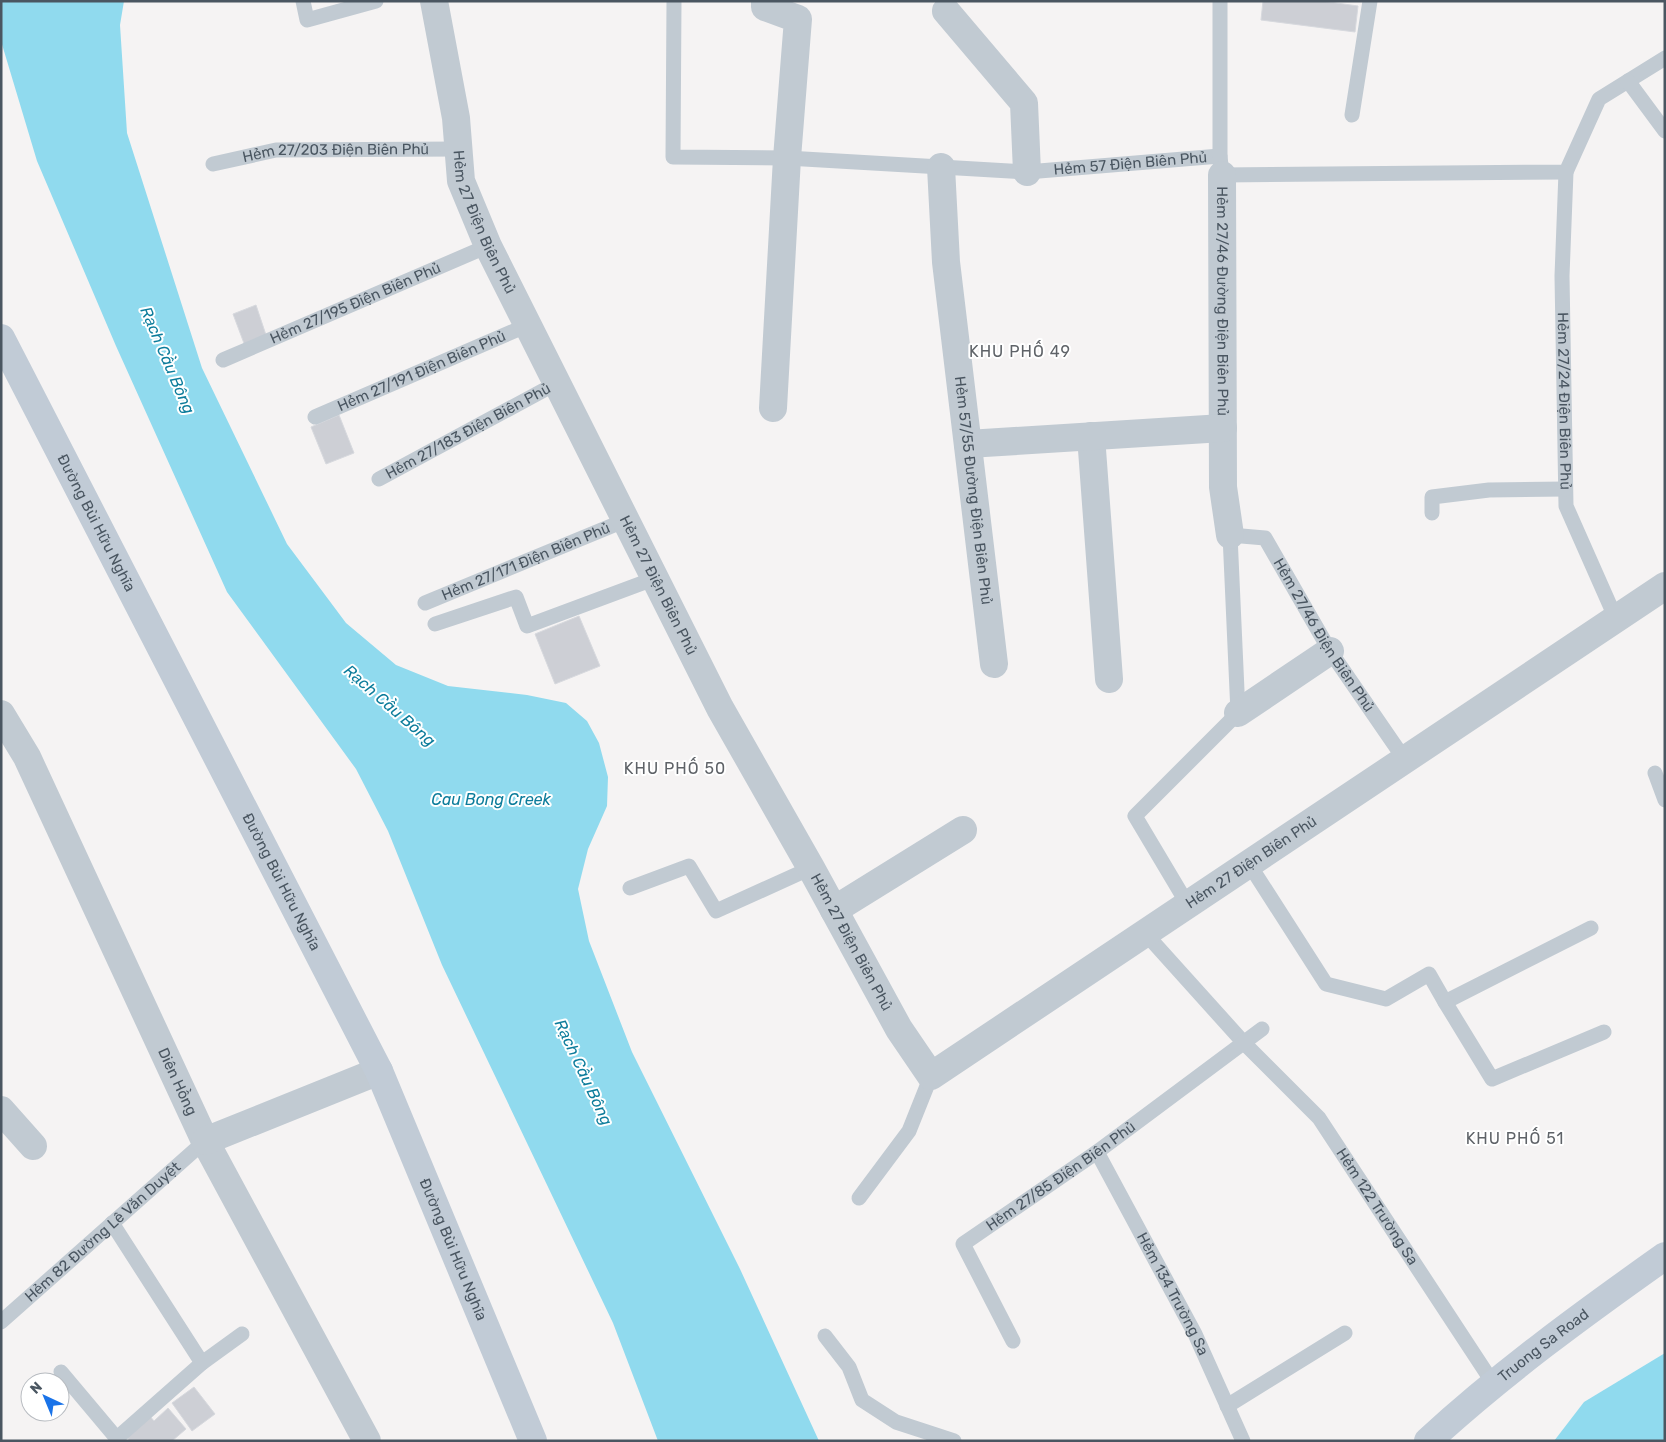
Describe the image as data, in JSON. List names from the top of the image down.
{
  "streets": {
    "street": [
      "Hẻm 27 Điện Biên Phủ",
      "Hẻm 27/46 Đường Điện Biên Phủ",
      "Hẻm 57/55 Đường Điện Biên Phủ",
      "Đường Bùi Hữu Nghĩa",
      "Diên Hồng",
      "Truong Sa Road"
    ],
    "lane": [
      "Hẻm 27/203 Điện Biên Phủ",
      "Hẻm 57 Điện Biên Phủ",
      "Hẻm 27/195 Điện Biên Phủ",
      "Hẻm 27/191 Điện Biên Phủ",
      "Hẻm 27/24 Điện Biên Phủ",
      "Hẻm 27/183 Điện Biên Phủ",
      "Hẻm 27/171 Điện Biên Phủ",
      "Hẻm 27/46 Điện Biên Phủ",
      "Hẻm 27/85 Điện Biên Phủ",
      "Hẻm 122 Trường Sa",
      "Hẻm 82 Đường Lê Văn Duyệt",
      "Hẻm 134 Trường Sa"
    ]
  },
  "crossings": [
    ["Hẻm 27/203 Điện Biên Phủ", "Hẻm 27 Điện Biên Phủ"],
    ["Hẻm 57 Điện Biên Phủ", "Hẻm 27/46 Đường Điện Biên Phủ"],
    ["Hẻm 57 Điện Biên Phủ", "Hẻm 27/24 Điện Biên Phủ"],
    ["Hẻm 57 Điện Biên Phủ", "Hẻm 57/55 Đường Điện Biên Phủ"],
    ["Hẻm 27 Điện Biên Phủ", "Hẻm 27/195 Điện Biên Phủ"],
    ["Hẻm 27 Điện Biên Phủ", "Hẻm 27/191 Điện Biên Phủ"],
    ["Hẻm 27 Điện Biên Phủ", "Hẻm 27/24 Điện Biên Phủ"],
    ["Hẻm 27 Điện Biên Phủ", "Hẻm 27/183 Điện Biên Phủ"],
    ["Hẻm 27 Điện Biên Phủ", "Hẻm 27/171 Điện Biên Phủ"],
    ["Hẻm 27 Điện Biên Phủ", "Hẻm 27/46 Điện Biên Phủ"],
    ["Hẻm 27/46 Đường Điện Biên Phủ", "Hẻm 57/55 Đường Điện Biên Phủ"],
    ["Hẻm 27/46 Đường Điện Biên Phủ", "Hẻm 27/46 Điện Biên Phủ"],
    ["Diên Hồng", "Hẻm 82 Đường Lê Văn Duyệt"],
    ["Hẻm 27/85 Điện Biên Phủ", "Hẻm 122 Trường Sa"],
    ["Hẻm 27/85 Điện Biên Phủ", "Hẻm 134 Trường Sa"],
    ["Hẻm 122 Trường Sa", "Truong Sa Road"]
  ],
  "districts": ["KHU PHỐ 49", "KHU PHỐ 50", "KHU PHỐ 51"],
  "water": ["Rạch Cầu Bông", "Cau Bong Creek"],
  "north": "top left"
}
